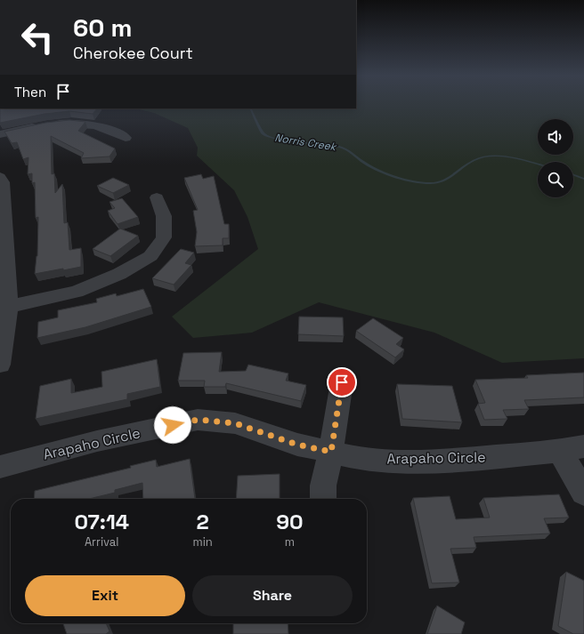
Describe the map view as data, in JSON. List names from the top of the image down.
{
  "streets": {
    "street": ["Arapaho Circle"]
  },
  "water": ["Norris Creek"],
  "page": {
    "turn": ["60 m", "Cherokee Court"],
    "then": "Then",
    "eta": [
      "07:14",
      "Arrival",
      "2",
      "min",
      "90",
      "m"
    ],
    "buttons": ["Exit", "Share"]
  }
}
